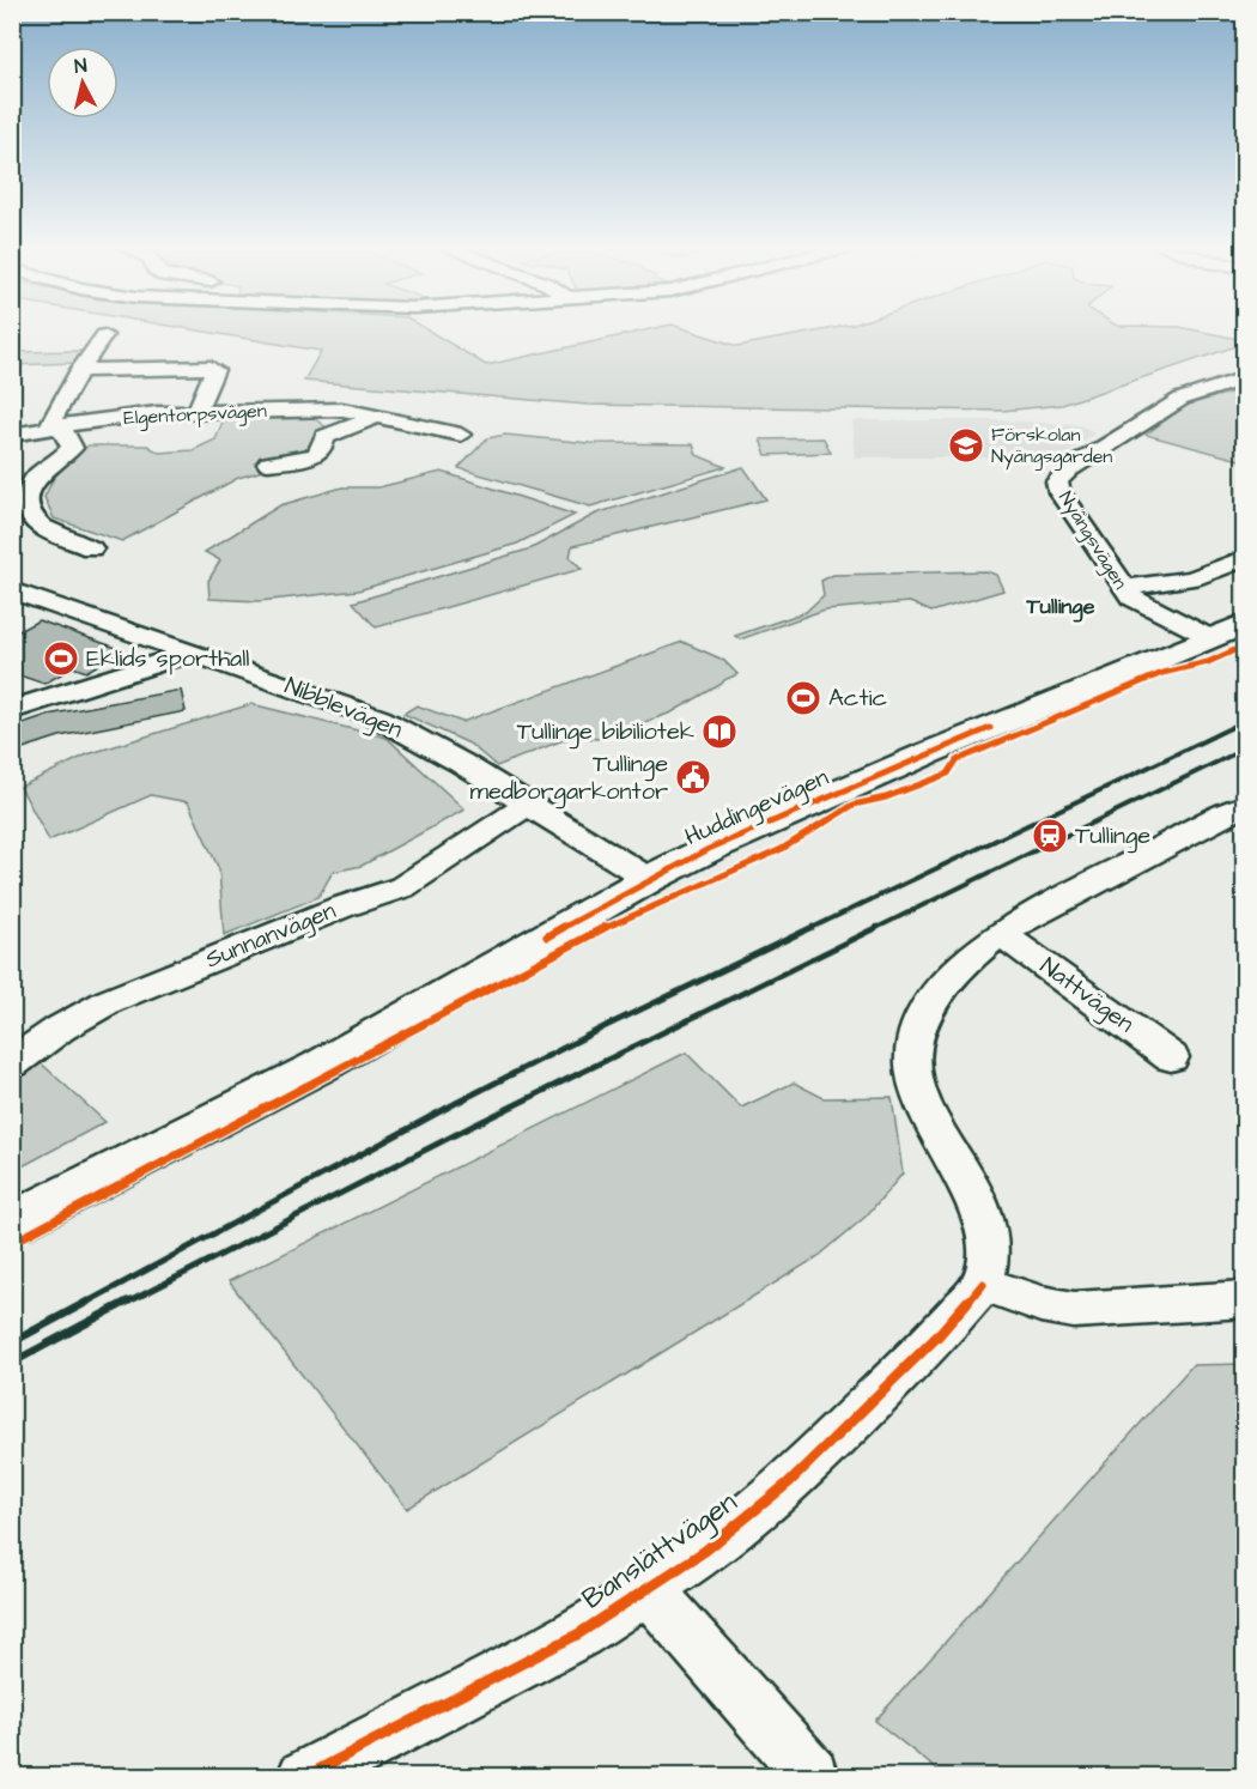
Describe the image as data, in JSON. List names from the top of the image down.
{
  "streets": {
    "main road": ["Huddingevägen"],
    "street": [
      "Elgentorpsvägen",
      "Nyängsvägen",
      "Nibblevägen",
      "Sunnanvägen",
      "Nattvägen",
      "Banslättvägen"
    ]
  },
  "crossings": [
    ["Nyängsvägen", "Huddingevägen"],
    ["Nibblevägen", "Huddingevägen"],
    ["Nibblevägen", "Sunnanvägen"]
  ],
  "districts": ["Tullinge"],
  "places": {
    "school or university": ["Förskolan Nyängsgården"],
    "sports": ["Eklids sporthall", "Actic"],
    "library": ["Tullinge bibiliotek"],
    "public building": ["Tullinge medborgarkontor"],
    "station": ["Tullinge"]
  },
  "north": "top"
}
